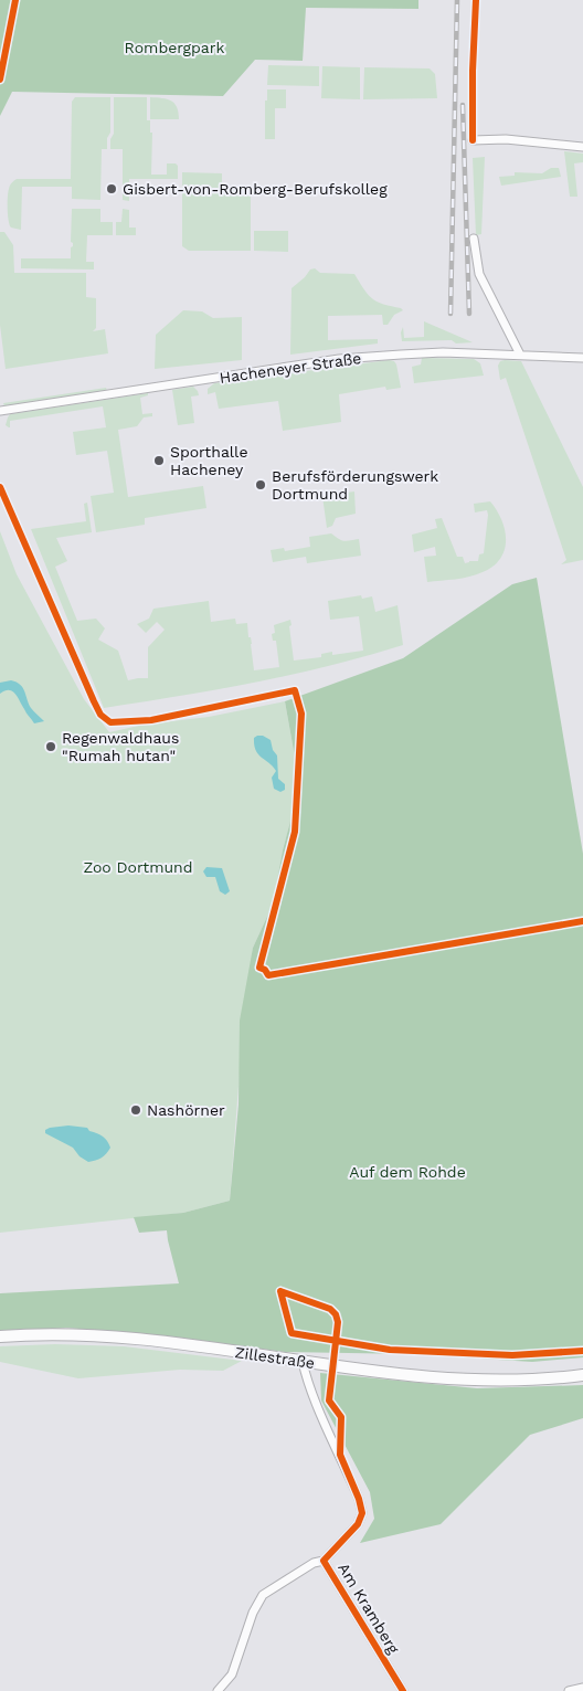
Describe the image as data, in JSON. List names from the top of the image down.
{
  "streets": {
    "main road": ["Zillestraße"],
    "street": ["Hacheneyer Straße", "Am Kramberg"]
  },
  "crossings": [
    ["Zillestraße", "Am Kramberg"]
  ],
  "parks": ["Rombergpark", "Zoo Dortmund", "Auf dem Rohde"],
  "places": [
    "Gisbert-von-Romberg-Berufskolleg",
    "Sporthalle Hacheney",
    "Berufsförderungswerk Dortmund",
    "Regenwaldhaus \"Rumah hutan\"",
    "Nashörner"
  ]
}
